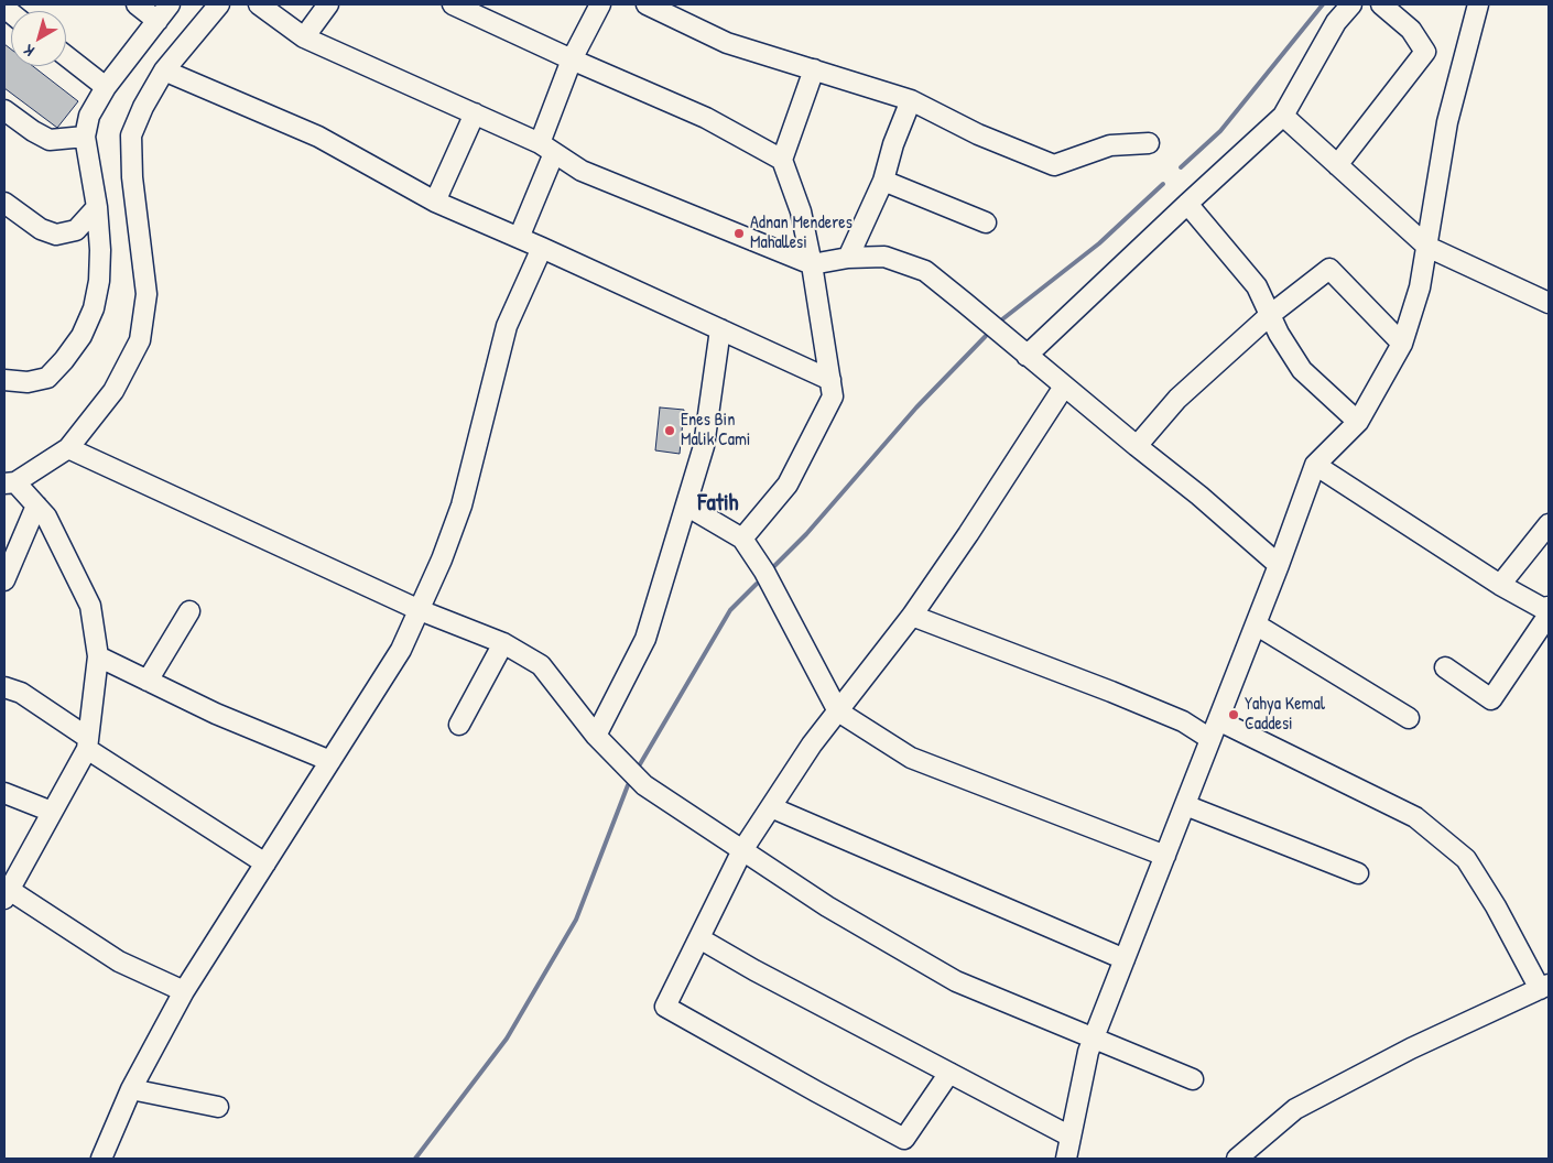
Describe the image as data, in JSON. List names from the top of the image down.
{
  "districts": ["Fatih"],
  "places": ["Adnan Menderes Mahallesi", "Enes Bin Malik Cami", "Yahya Kemal Caddesi"],
  "north": "bottom left"
}
